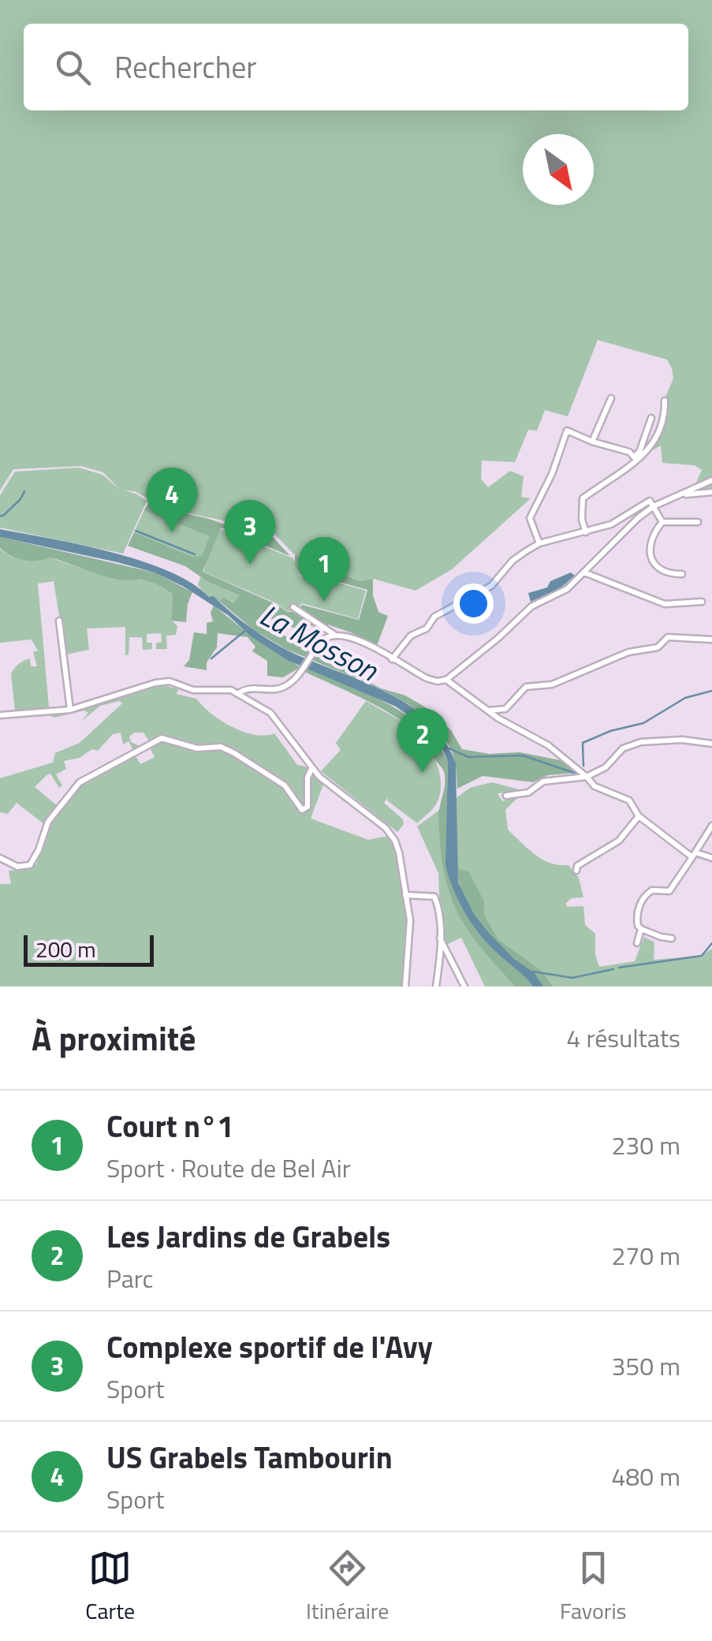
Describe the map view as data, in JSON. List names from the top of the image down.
{
  "water": ["La Mosson"],
  "scale_bar": "200 m",
  "north": "bottom right",
  "page": {
    "search": "Rechercher",
    "pins": [
      "4",
      "3",
      "1",
      "2"
    ],
    "scale": "200 m",
    "heading": ["À proximité", "4 résultats"],
    "list": [
      {
        "mark": "1",
        "name": "Court n°1",
        "note": "Sport · Route de Bel Air",
        "value": "230 m"
      },
      {
        "mark": "2",
        "name": "Les Jardins de Grabels",
        "note": "Parc",
        "value": "270 m"
      },
      {
        "mark": "3",
        "name": "Complexe sportif de l'Avy",
        "note": "Sport",
        "value": "350 m"
      },
      {
        "mark": "4",
        "name": "US Grabels Tambourin",
        "note": "Sport",
        "value": "480 m"
      }
    ],
    "nav": ["Carte", "Itinéraire", "Favoris"]
  }
}
